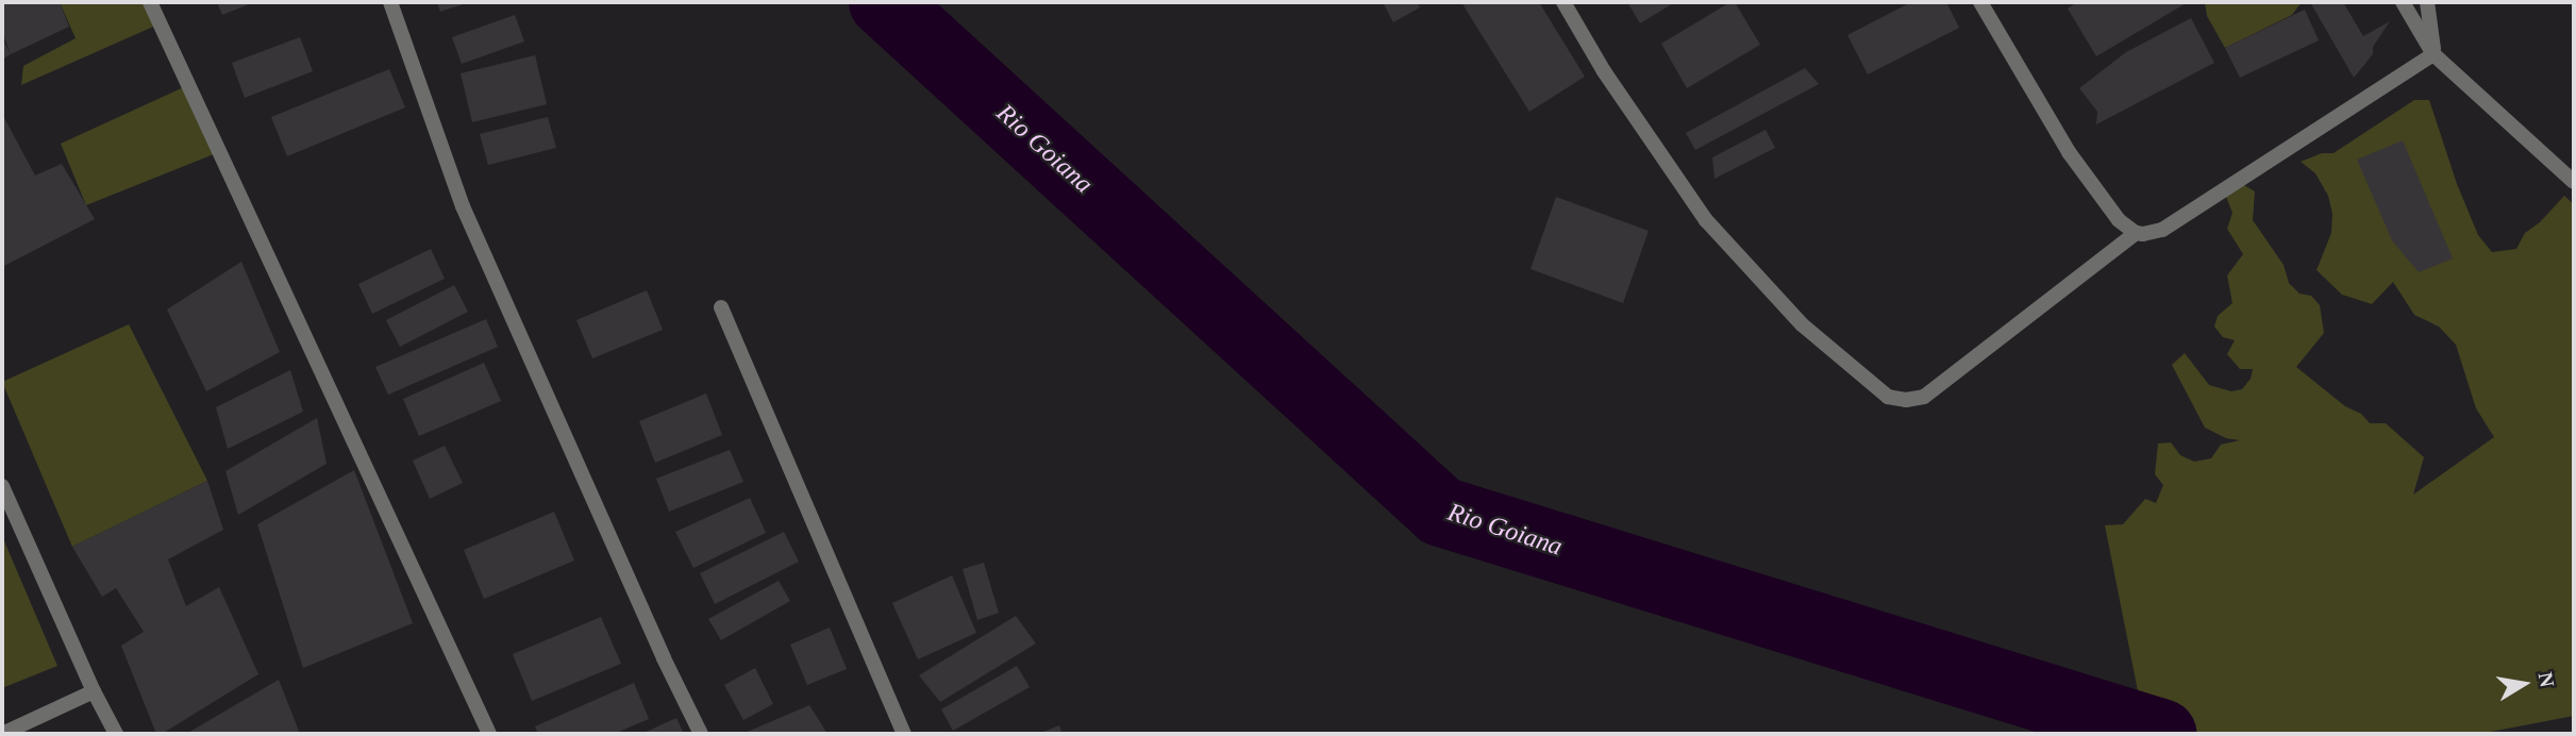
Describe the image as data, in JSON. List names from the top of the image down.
{
  "water": ["Rio Goiana"],
  "north": "right"
}
